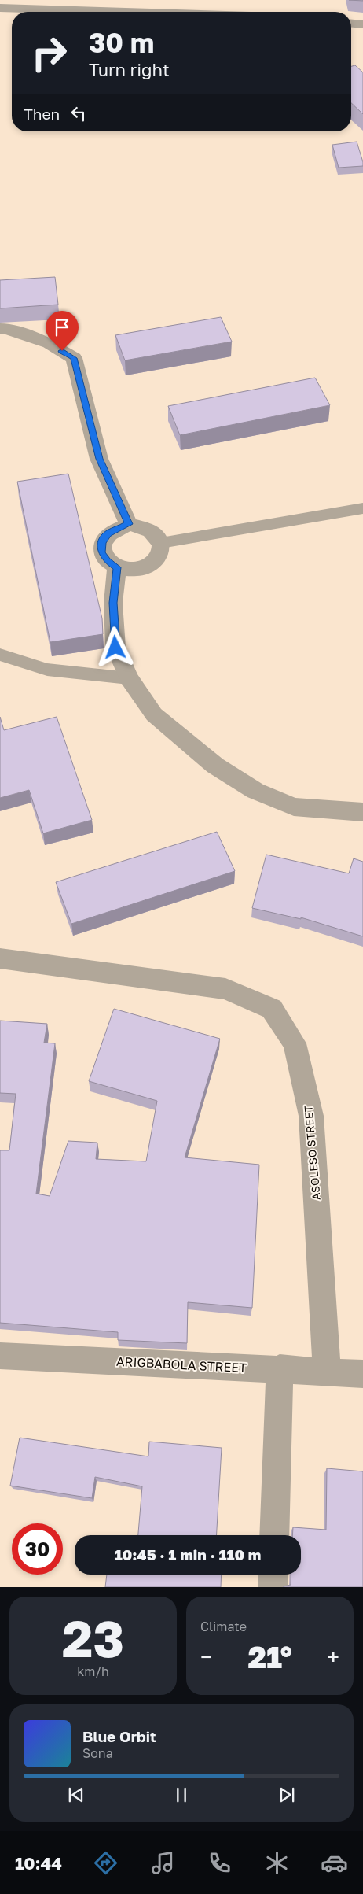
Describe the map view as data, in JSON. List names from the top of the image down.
{
  "streets": {
    "street": ["ASOLESO STREET", "ARIGBABOLA STREET"]
  },
  "crossings": [
    ["ASOLESO STREET", "ARIGBABOLA STREET"]
  ],
  "page": {
    "turn": ["30 m", "Turn right"],
    "then": "Then",
    "limit": "30",
    "trip": "10:45 · 1 min · 110 m",
    "tile": [
      ["23", "km/h"],
      "Climate"
    ],
    "heat": ["−", "21°", "+"],
    "song": ["Blue Orbit", "Sona"],
    "tabs": "10:44"
  }
}
